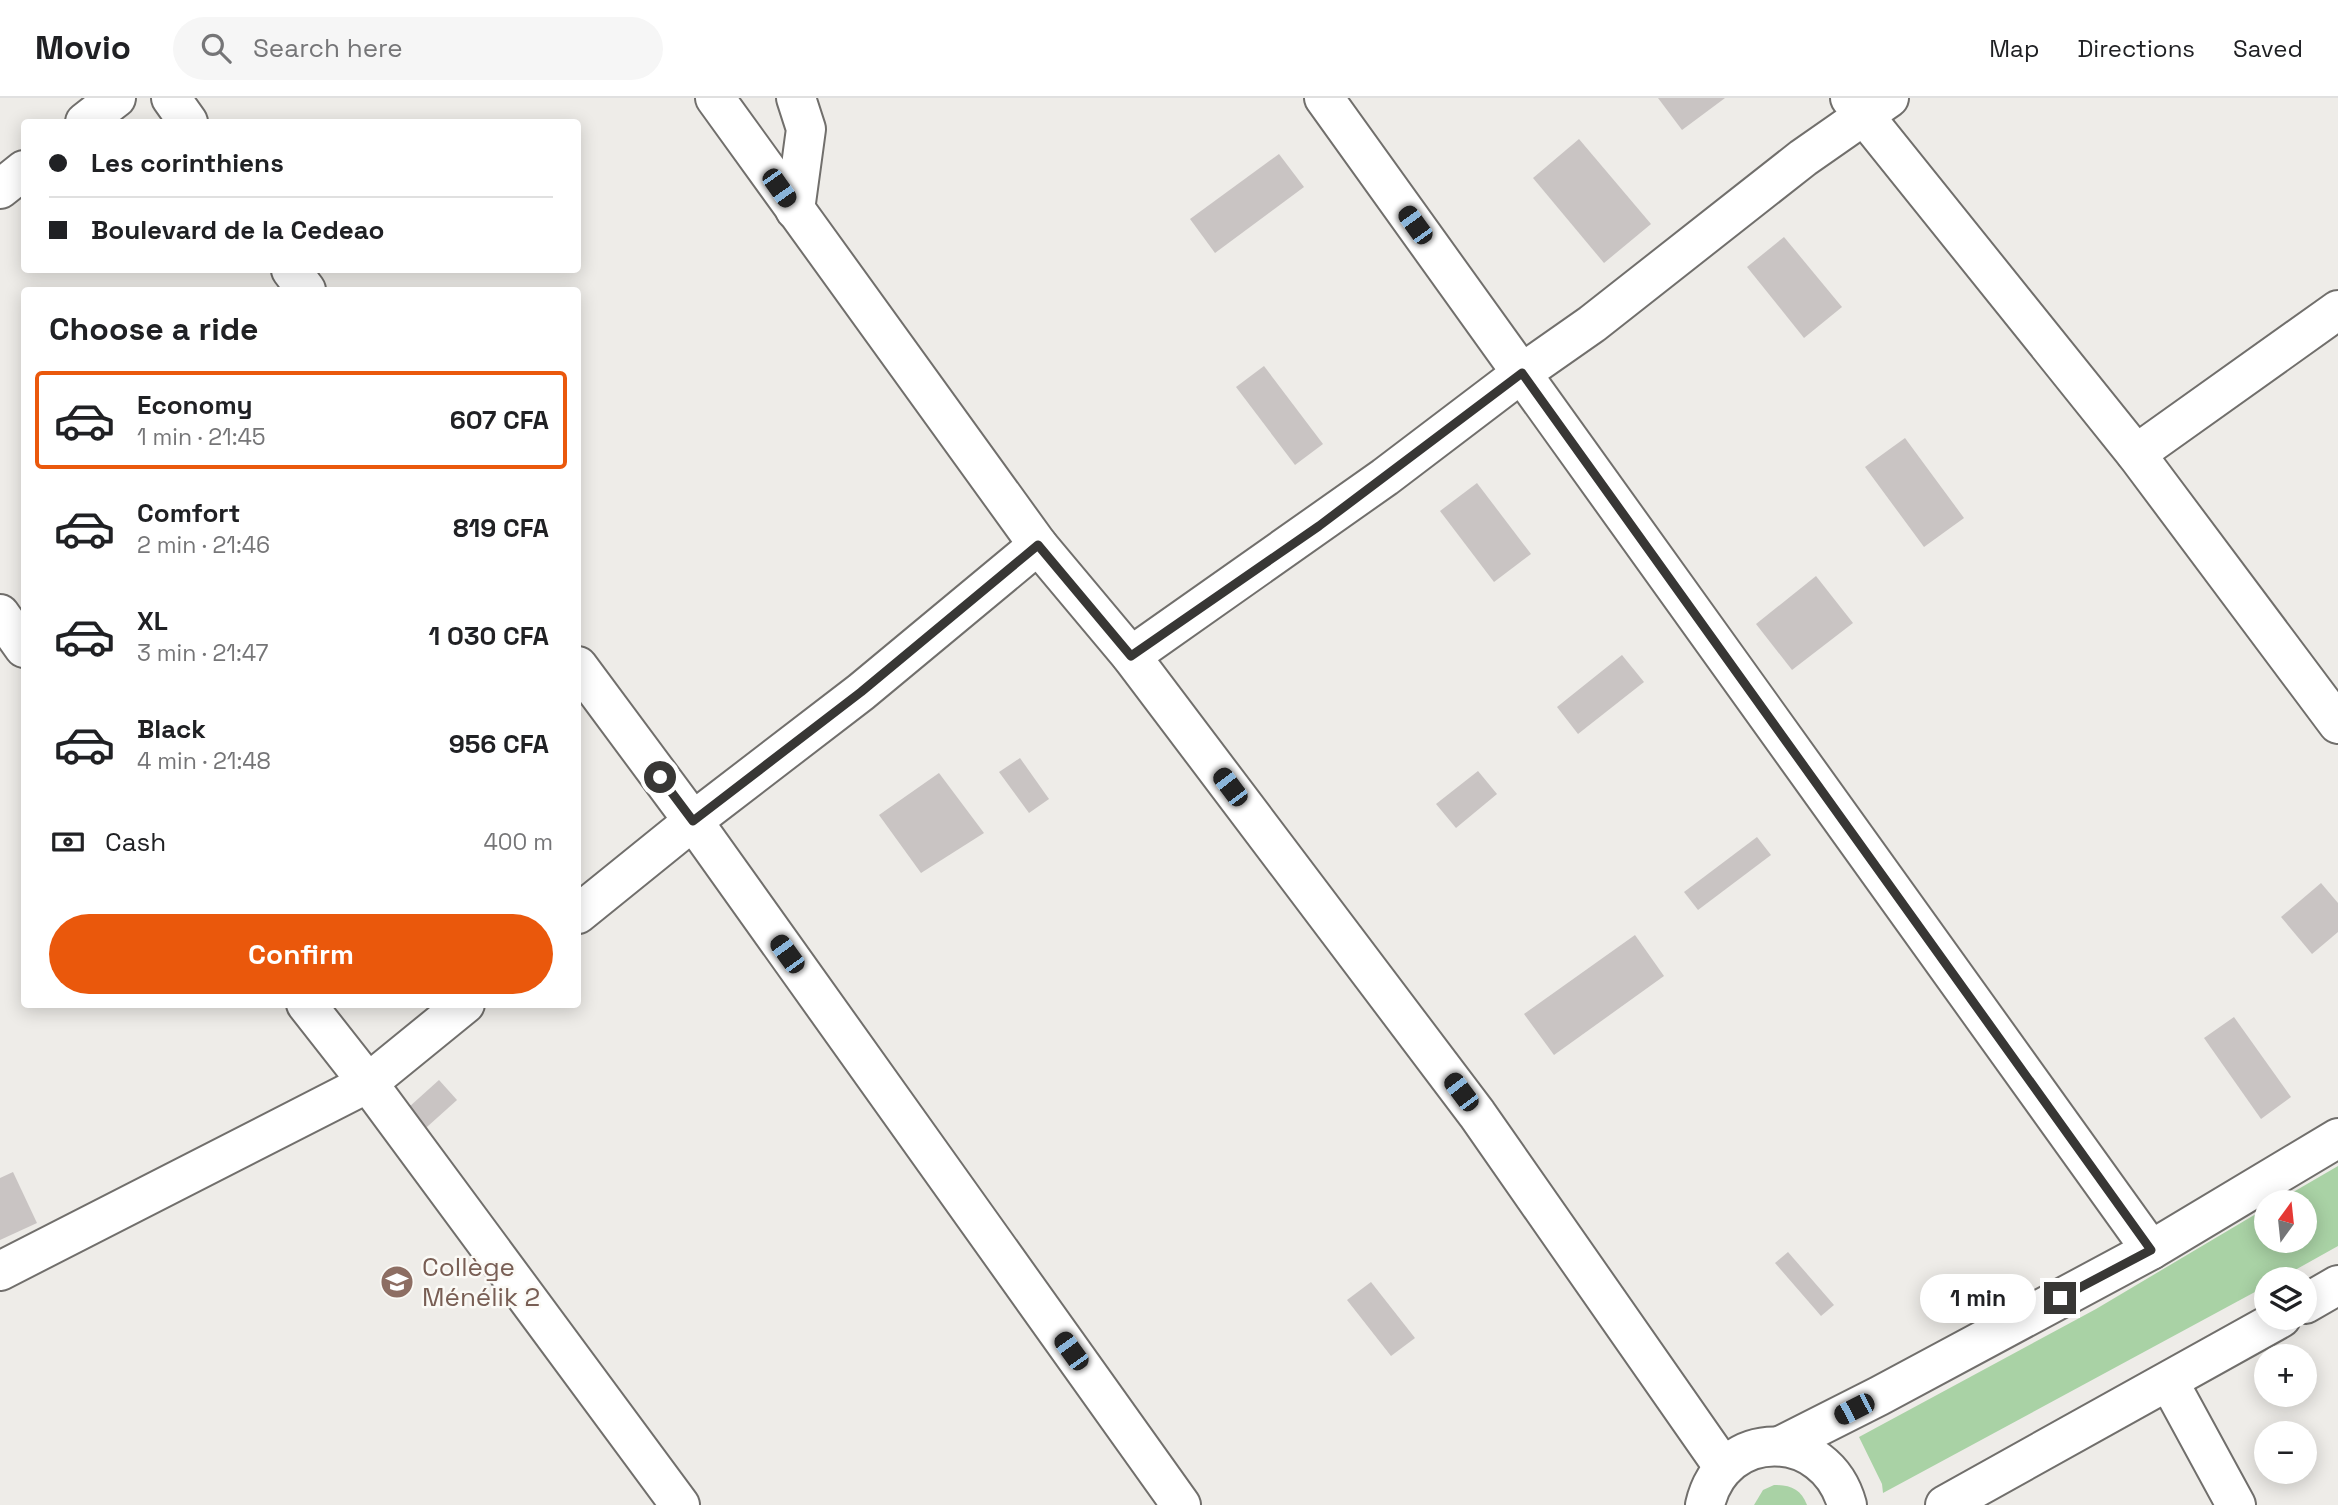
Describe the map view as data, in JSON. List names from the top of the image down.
{
  "places": {
    "school or university": ["Collège Ménélik 2"]
  },
  "north": "top",
  "page": {
    "header": "Movio",
    "search": "Search here",
    "nav": ["Map", "Directions", "Saved"],
    "banner": ["Les corinthiens", "Boulevard de la Cedeao"],
    "heading": "Choose a ride",
    "list": [
      {
        "name": "Economy",
        "note": "1 min · 21:45",
        "value": "607 CFA"
      },
      {
        "name": "Comfort",
        "note": "2 min · 21:46",
        "value": "819 CFA"
      },
      {
        "name": "XL",
        "note": "3 min · 21:47",
        "value": "1 030 CFA"
      },
      {
        "name": "Black",
        "note": "4 min · 21:48",
        "value": "956 CFA"
      }
    ],
    "pay": ["Cash", "400 m"],
    "buttons": "Confirm",
    "map_buttons": ["+", "−"],
    "bubble": "1 min"
  }
}
